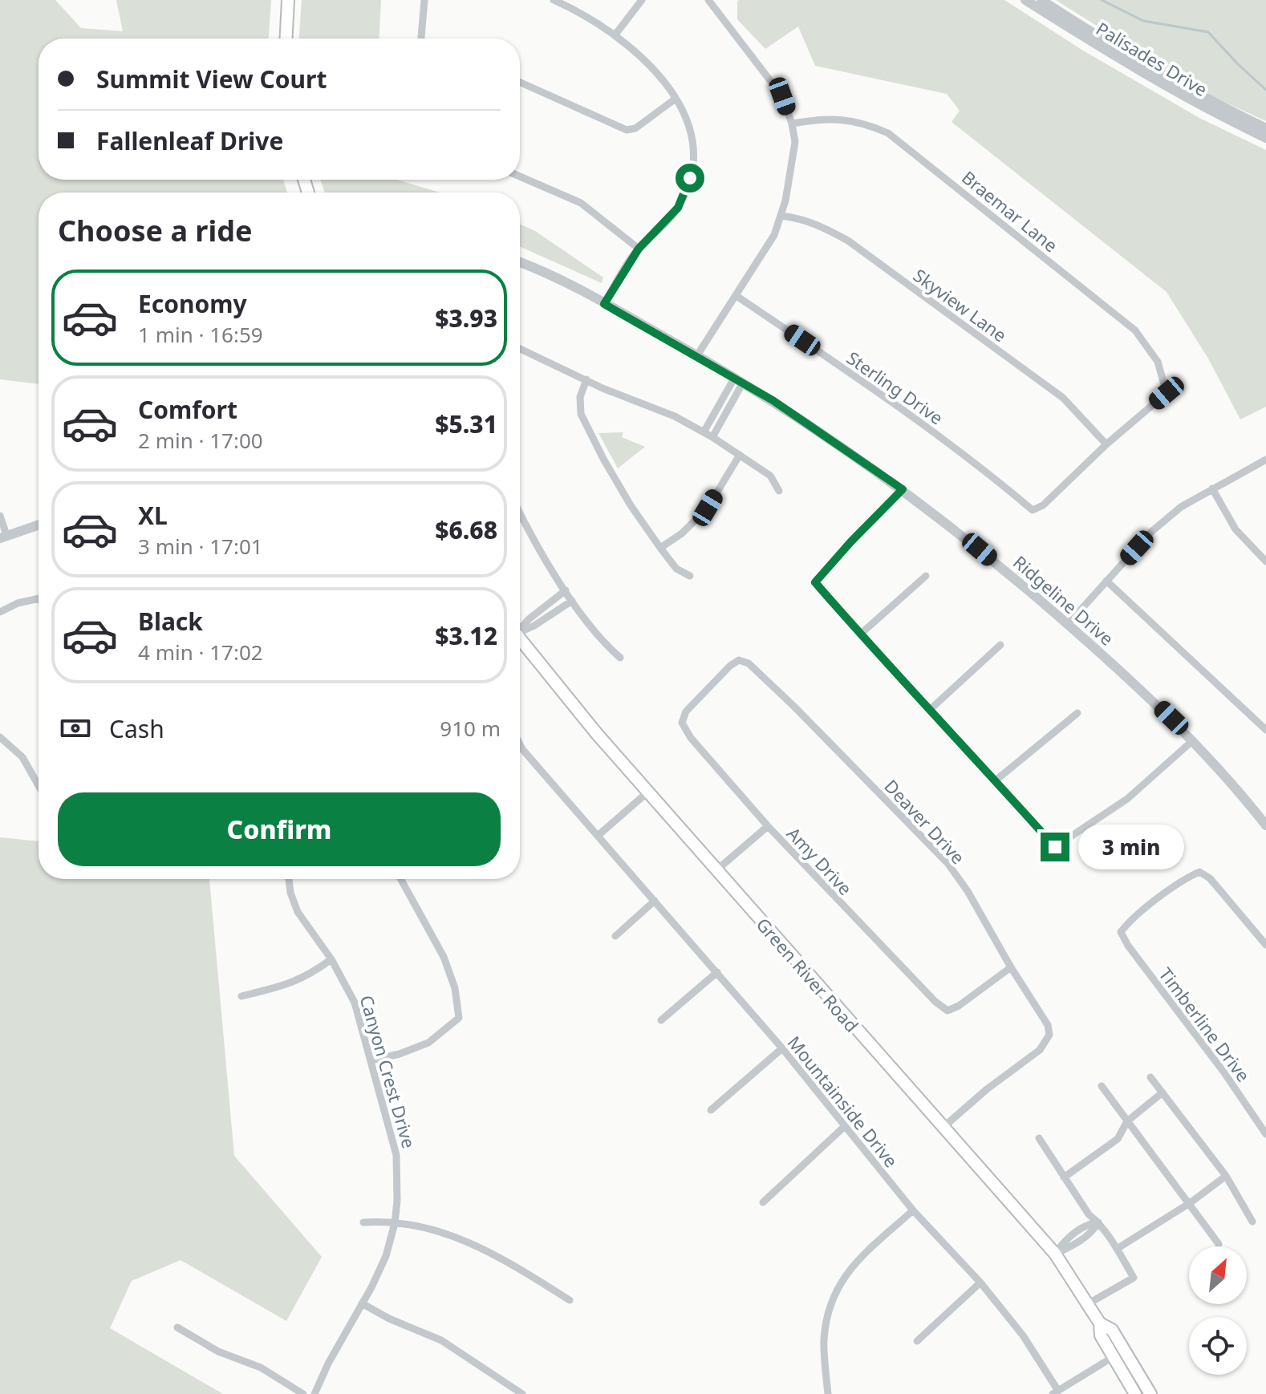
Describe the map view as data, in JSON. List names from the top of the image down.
{
  "streets": {
    "main road": ["Green River Road"],
    "street": [
      "Palisades Drive",
      "Braemar Lane",
      "Skyview Lane",
      "Sterling Drive",
      "Ridgeline Drive",
      "Deaver Drive",
      "Amy Drive",
      "Timberline Drive",
      "Canyon Crest Drive",
      "Mountainside Drive"
    ]
  },
  "crossings": [
    ["Braemar Lane", "Skyview Lane"],
    ["Braemar Lane", "Sterling Drive"],
    ["Skyview Lane", "Sterling Drive"],
    ["Deaver Drive", "Amy Drive"],
    ["Deaver Drive", "Green River Road"]
  ],
  "north": "top right",
  "page": {
    "banner": ["Summit View Court", "Fallenleaf Drive"],
    "heading": "Choose a ride",
    "list": [
      {
        "name": "Economy",
        "note": "1 min · 16:59",
        "value": "$3.93"
      },
      {
        "name": "Comfort",
        "note": "2 min · 17:00",
        "value": "$5.31"
      },
      {
        "name": "XL",
        "note": "3 min · 17:01",
        "value": "$6.68"
      },
      {
        "name": "Black",
        "note": "4 min · 17:02",
        "value": "$3.12"
      }
    ],
    "pay": ["Cash", "910 m"],
    "buttons": "Confirm",
    "bubble": "3 min"
  }
}
